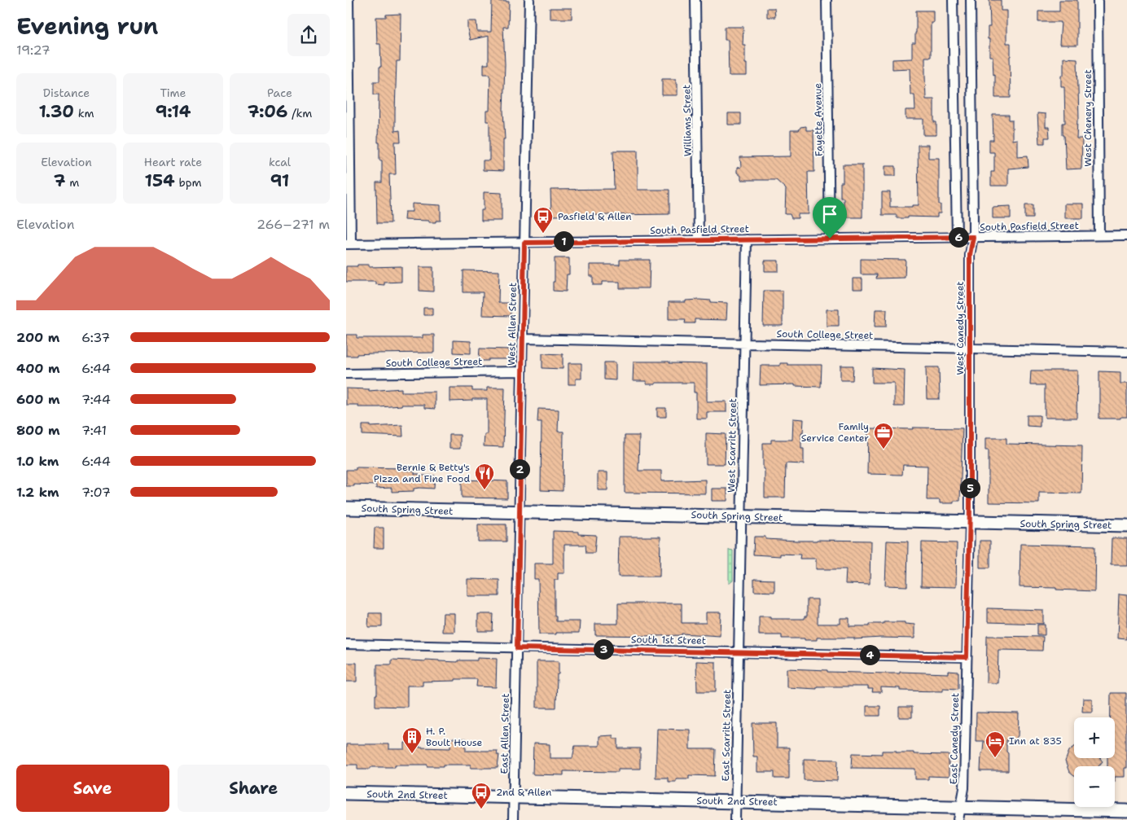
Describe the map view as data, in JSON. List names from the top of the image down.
{
  "streets": {
    "main road": ["South Spring Street", "South 2nd Street"],
    "street": [
      "West Chenery Street",
      "Fayette Avenue",
      "Williams Street",
      "South Pasfield Street",
      "West Allen Street",
      "West Canedy Street",
      "South College Street",
      "West Scarritt Street",
      "South 1st Street",
      "East Allen Street",
      "East Scarritt Street",
      "East Canedy Street"
    ]
  },
  "crossings": [
    ["West Chenery Street", "South Pasfield Street"],
    ["Fayette Avenue", "South Pasfield Street"],
    ["Williams Street", "South Pasfield Street"],
    ["South Pasfield Street", "West Allen Street"],
    ["South Pasfield Street", "West Canedy Street"],
    ["South Pasfield Street", "West Scarritt Street"],
    ["West Allen Street", "South College Street"],
    ["West Allen Street", "South Spring Street"],
    ["West Allen Street", "South 1st Street"],
    ["West Allen Street", "East Allen Street"],
    ["West Canedy Street", "South College Street"],
    ["West Canedy Street", "South Spring Street"],
    ["West Canedy Street", "South 1st Street"],
    ["West Canedy Street", "East Canedy Street"],
    ["South College Street", "West Scarritt Street"],
    ["West Scarritt Street", "South Spring Street"],
    ["West Scarritt Street", "South 1st Street"],
    ["West Scarritt Street", "East Scarritt Street"],
    ["South 1st Street", "East Allen Street"],
    ["South 1st Street", "East Scarritt Street"],
    ["South 1st Street", "East Canedy Street"],
    ["East Allen Street", "South 2nd Street"],
    ["East Scarritt Street", "South 2nd Street"],
    ["East Canedy Street", "South 2nd Street"]
  ],
  "places": {
    "bus stop": ["Pasfield & Allen", "2nd & Allen"],
    "office": ["Family Service Center"],
    "restaurant": ["Bernie & Betty's Pizza and Fine Food"],
    "building": ["H. P. Boult House"],
    "hotel": ["Inn at 835"]
  },
  "page": {
    "heading": ["Evening run", "19:27"],
    "stats": [
      ["Distance", "1.30 km"],
      ["Time", "9:14"],
      ["Pace", "7:06 /km"],
      ["Elevation", "7 m"],
      ["Heart rate", "154 bpm"],
      ["kcal", "91"]
    ],
    "chart": ["Elevation", "266–271 m"],
    "pins": [
      "6",
      "1",
      "2",
      "5",
      "3",
      "4"
    ],
    "list": [
      {
        "name": "200 m",
        "note": "6:37"
      },
      {
        "name": "400 m",
        "note": "6:44"
      },
      {
        "name": "600 m",
        "note": "7:44"
      },
      {
        "name": "800 m",
        "note": "7:41"
      },
      {
        "name": "1.0 km",
        "note": "6:44"
      },
      {
        "name": "1.2 km",
        "note": "7:07"
      }
    ],
    "map_buttons": ["+", "−"],
    "buttons": ["Save", "Share"]
  }
}
